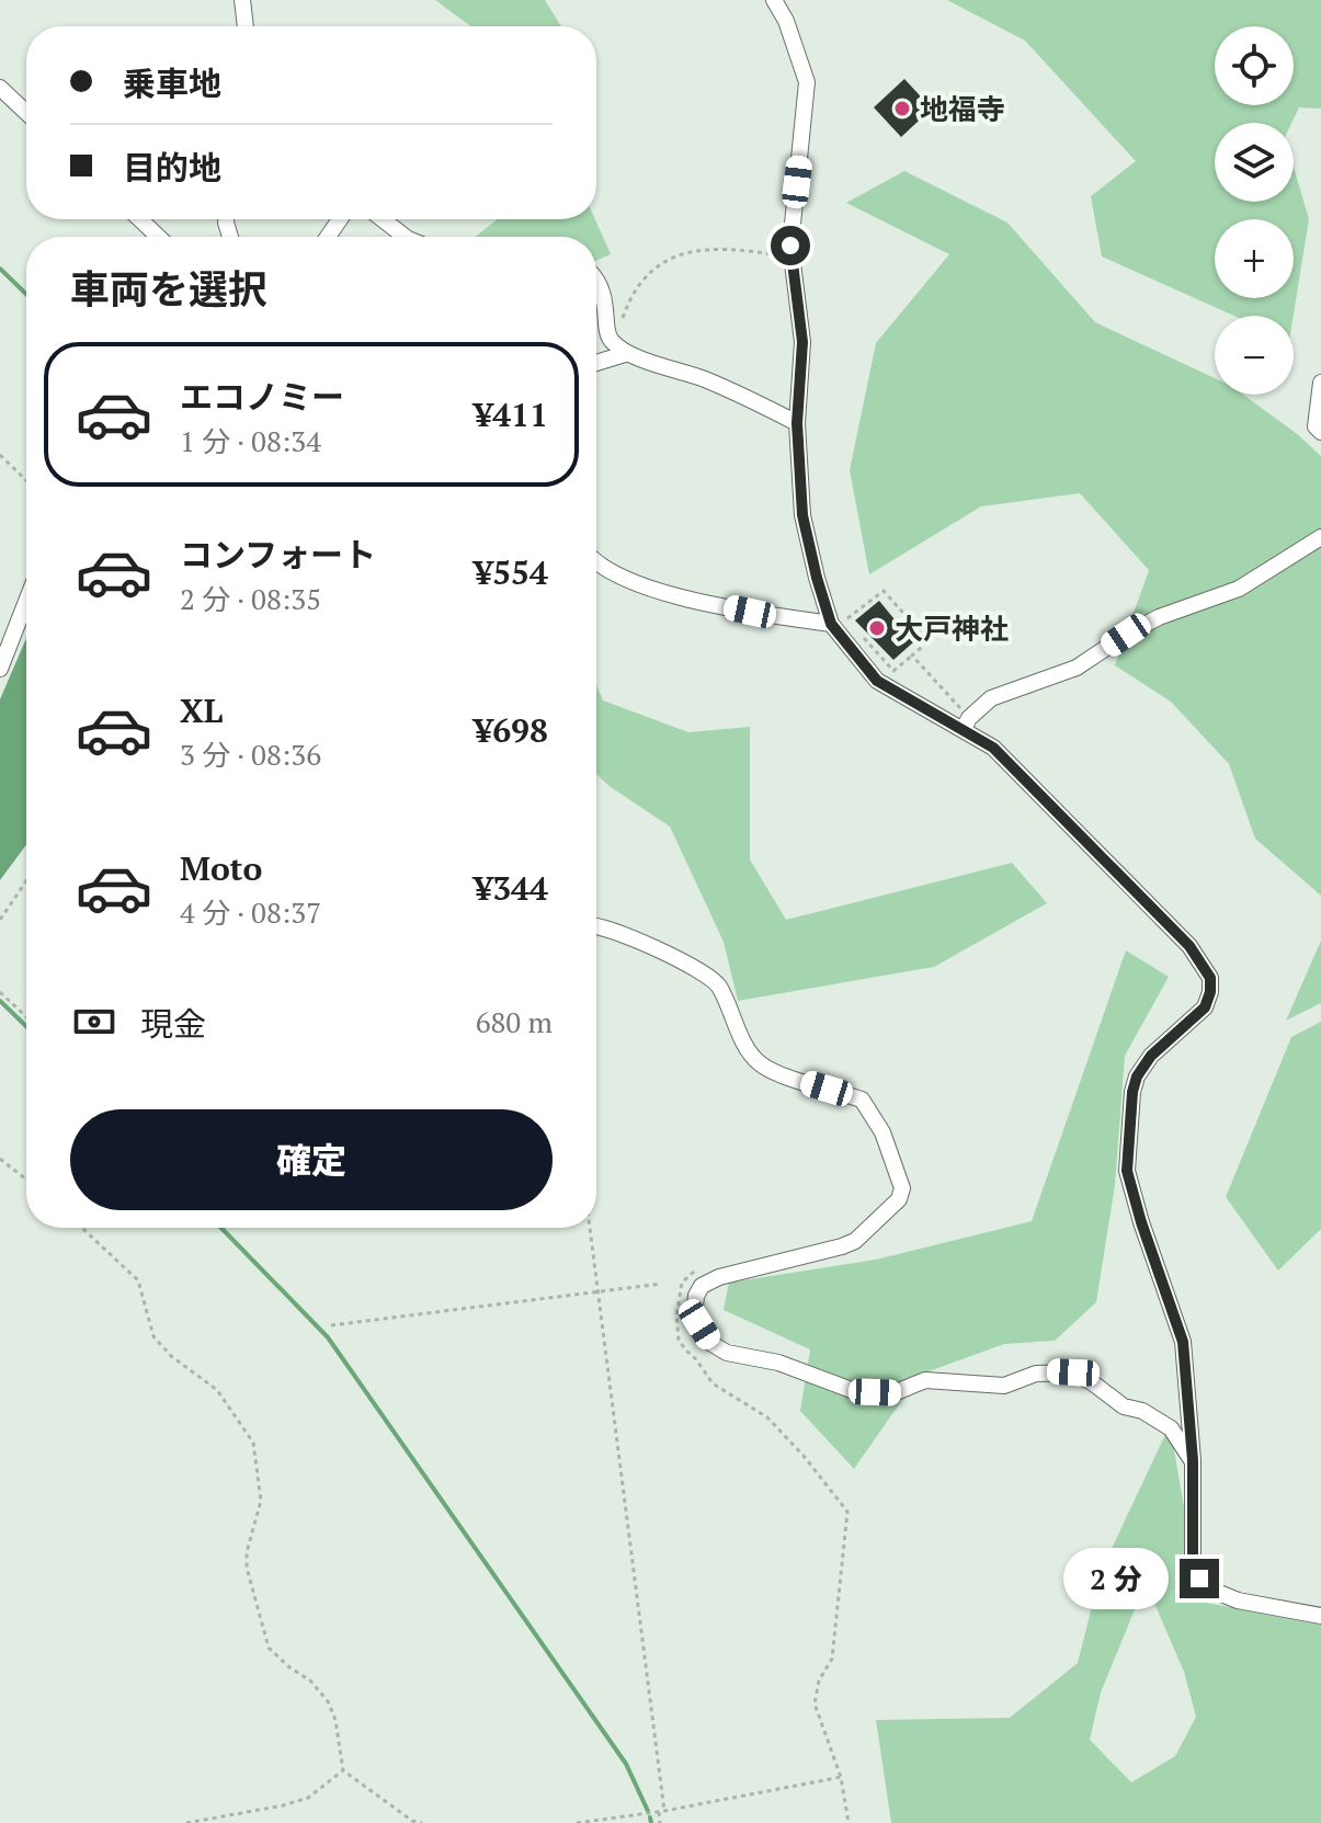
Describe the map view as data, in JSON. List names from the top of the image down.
{
  "places": ["地福寺", "大戸神社"],
  "page": {
    "map_buttons": ["+", "−"],
    "banner": ["乗車地", "目的地"],
    "heading": "車両を選択",
    "list": [
      {
        "name": "エコノミー",
        "note": "1 分 · 08:34",
        "value": "¥411"
      },
      {
        "name": "コンフォート",
        "note": "2 分 · 08:35",
        "value": "¥554"
      },
      {
        "name": "XL",
        "note": "3 分 · 08:36",
        "value": "¥698"
      },
      {
        "name": "Moto",
        "note": "4 分 · 08:37",
        "value": "¥344"
      }
    ],
    "pay": ["現金", "680 m"],
    "buttons": "確定",
    "bubble": "2 分"
  }
}
